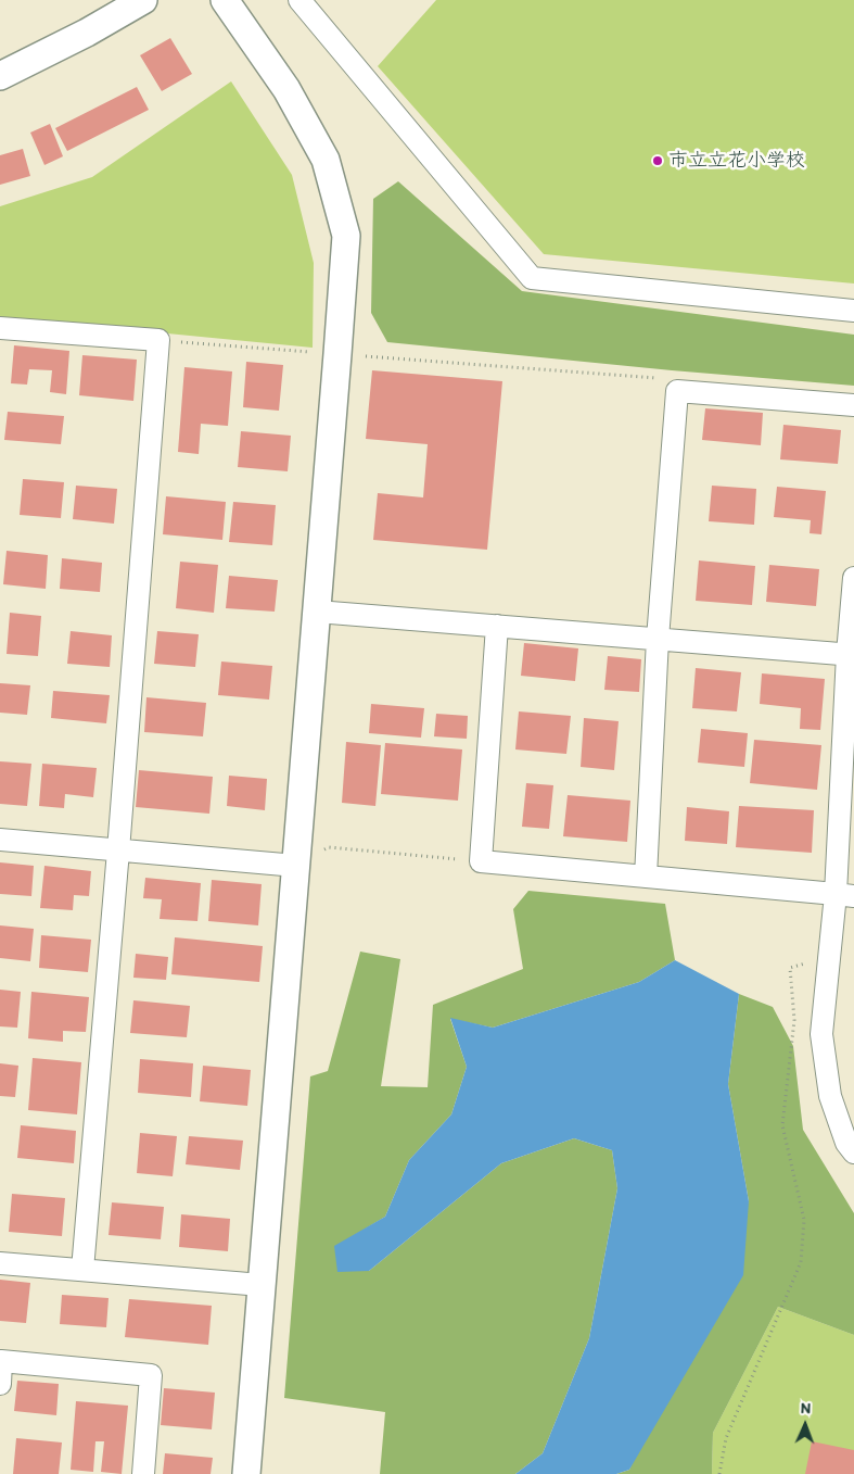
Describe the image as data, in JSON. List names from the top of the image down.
{
  "places": ["市立立花小学校"],
  "north": "top"
}
